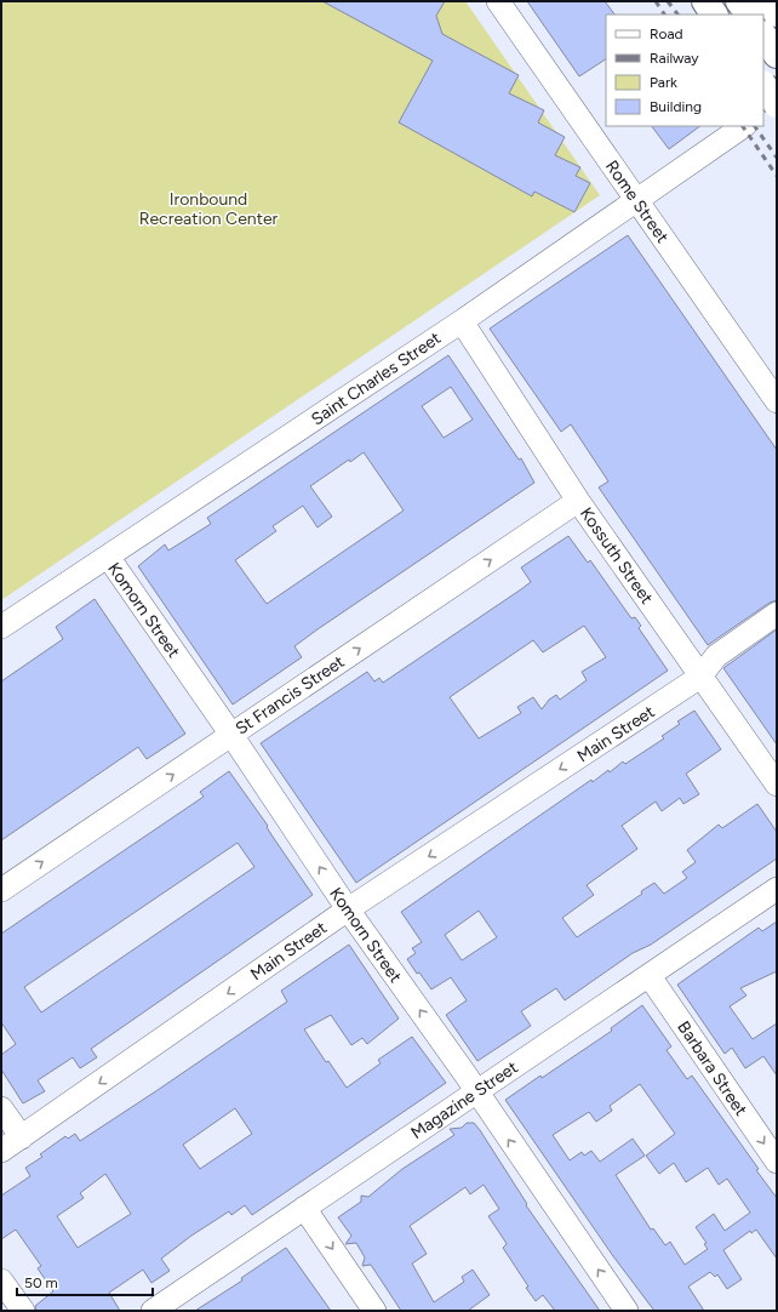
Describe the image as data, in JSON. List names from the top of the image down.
{
  "streets": {
    "street": [
      "Rome Street",
      "Saint Charles Street",
      "Kossuth Street",
      "Komorn Street",
      "St Francis Street",
      "Main Street",
      "Barbara Street",
      "Magazine Street"
    ]
  },
  "crossings": [
    ["Rome Street", "Saint Charles Street"],
    ["Saint Charles Street", "Kossuth Street"],
    ["Saint Charles Street", "Komorn Street"],
    ["Kossuth Street", "St Francis Street"],
    ["Kossuth Street", "Main Street"],
    ["Komorn Street", "St Francis Street"],
    ["Komorn Street", "Main Street"],
    ["Komorn Street", "Magazine Street"],
    ["Barbara Street", "Magazine Street"]
  ],
  "one_way": [
    "Komorn Street",
    "St Francis Street",
    "Main Street",
    "Barbara Street"
  ],
  "parks": ["Ironbound Recreation Center"],
  "legend": [
    "Road",
    "Railway",
    "Park",
    "Building"
  ],
  "scale_bar": "50 m"
}
